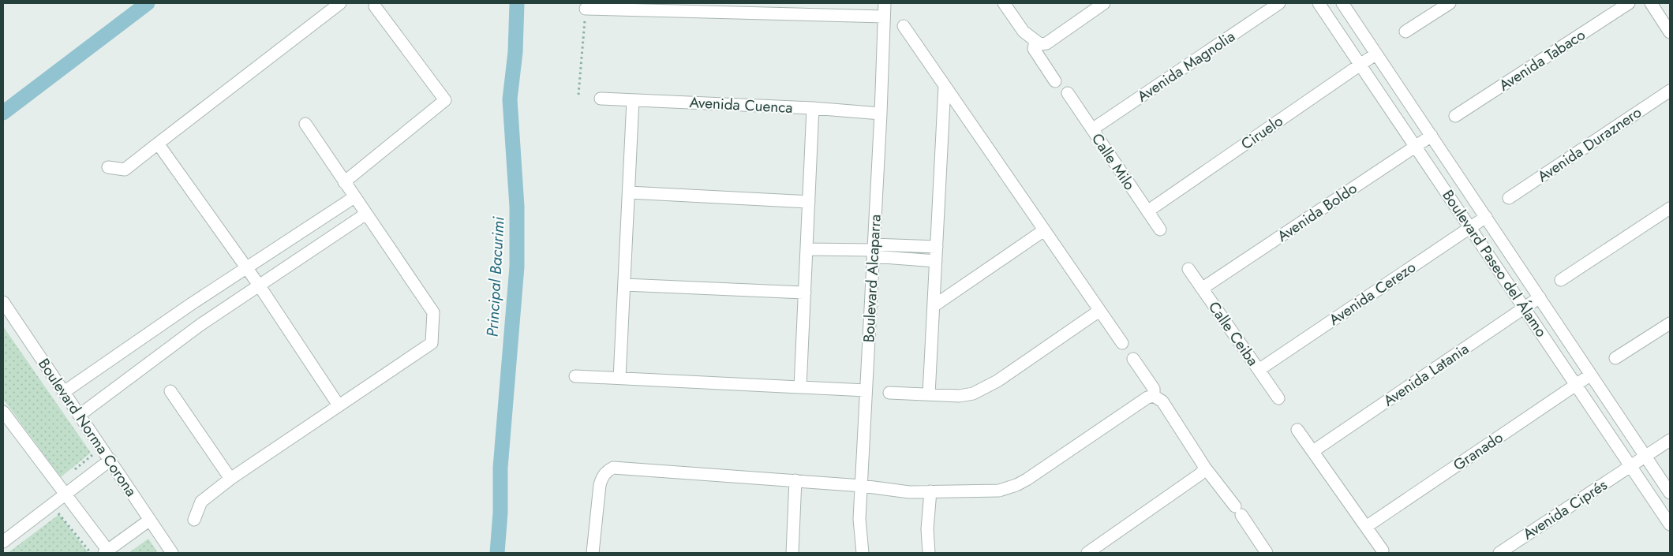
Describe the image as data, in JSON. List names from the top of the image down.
{
  "streets": {
    "street": [
      "Avenida Tabaco",
      "Avenida Magnolia",
      "Avenida Cuenca",
      "Ciruelo",
      "Avenida Duraznero",
      "Calle Milo",
      "Avenida Boldo",
      "Boulevard Paseo del Álamo",
      "Boulevard Alcaparra",
      "Avenida Cerezo",
      "Calle Ceiba",
      "Avenida Latania",
      "Boulevard Norma Corona",
      "Granado",
      "Avenida Ciprés"
    ]
  },
  "crossings": [
    ["Avenida Magnolia", "Calle Milo"],
    ["Avenida Cuenca", "Boulevard Alcaparra"],
    ["Ciruelo", "Calle Milo"],
    ["Ciruelo", "Boulevard Paseo del Álamo"],
    ["Avenida Boldo", "Boulevard Paseo del Álamo"],
    ["Avenida Boldo", "Calle Ceiba"],
    ["Boulevard Paseo del Álamo", "Avenida Cerezo"],
    ["Boulevard Paseo del Álamo", "Avenida Latania"],
    ["Boulevard Paseo del Álamo", "Granado"],
    ["Boulevard Paseo del Álamo", "Avenida Ciprés"],
    ["Avenida Cerezo", "Calle Ceiba"]
  ],
  "water": ["Principal Bacurimi"]
}
